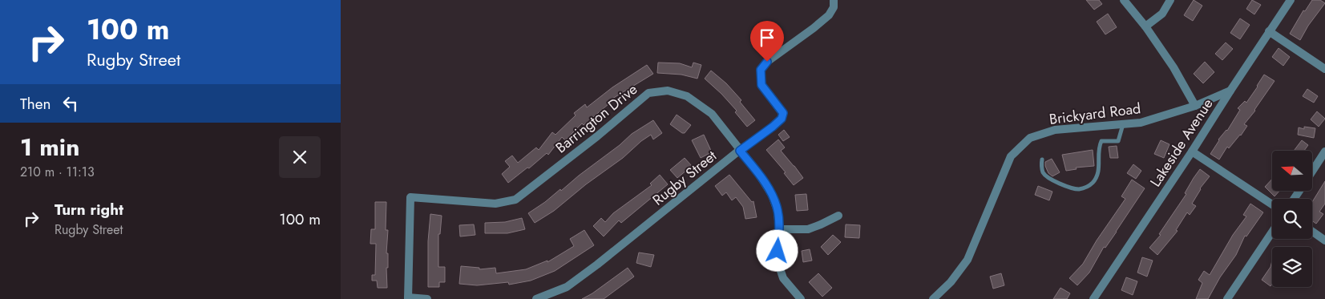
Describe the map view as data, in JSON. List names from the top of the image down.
{
  "streets": {
    "street": [
      "Brickyard Road",
      "Barrington Drive",
      "Lakeside Avenue",
      "Rugby Street"
    ]
  },
  "crossings": [
    ["Brickyard Road", "Lakeside Avenue"],
    ["Barrington Drive", "Rugby Street"]
  ],
  "north": "left",
  "page": {
    "turn": ["100 m", "Rugby Street"],
    "then": "Then",
    "heading": ["1 min", "210 m · 11:13"],
    "list": [
      {
        "name": "Turn right",
        "note": "Rugby Street",
        "value": "100 m"
      }
    ]
  }
}
